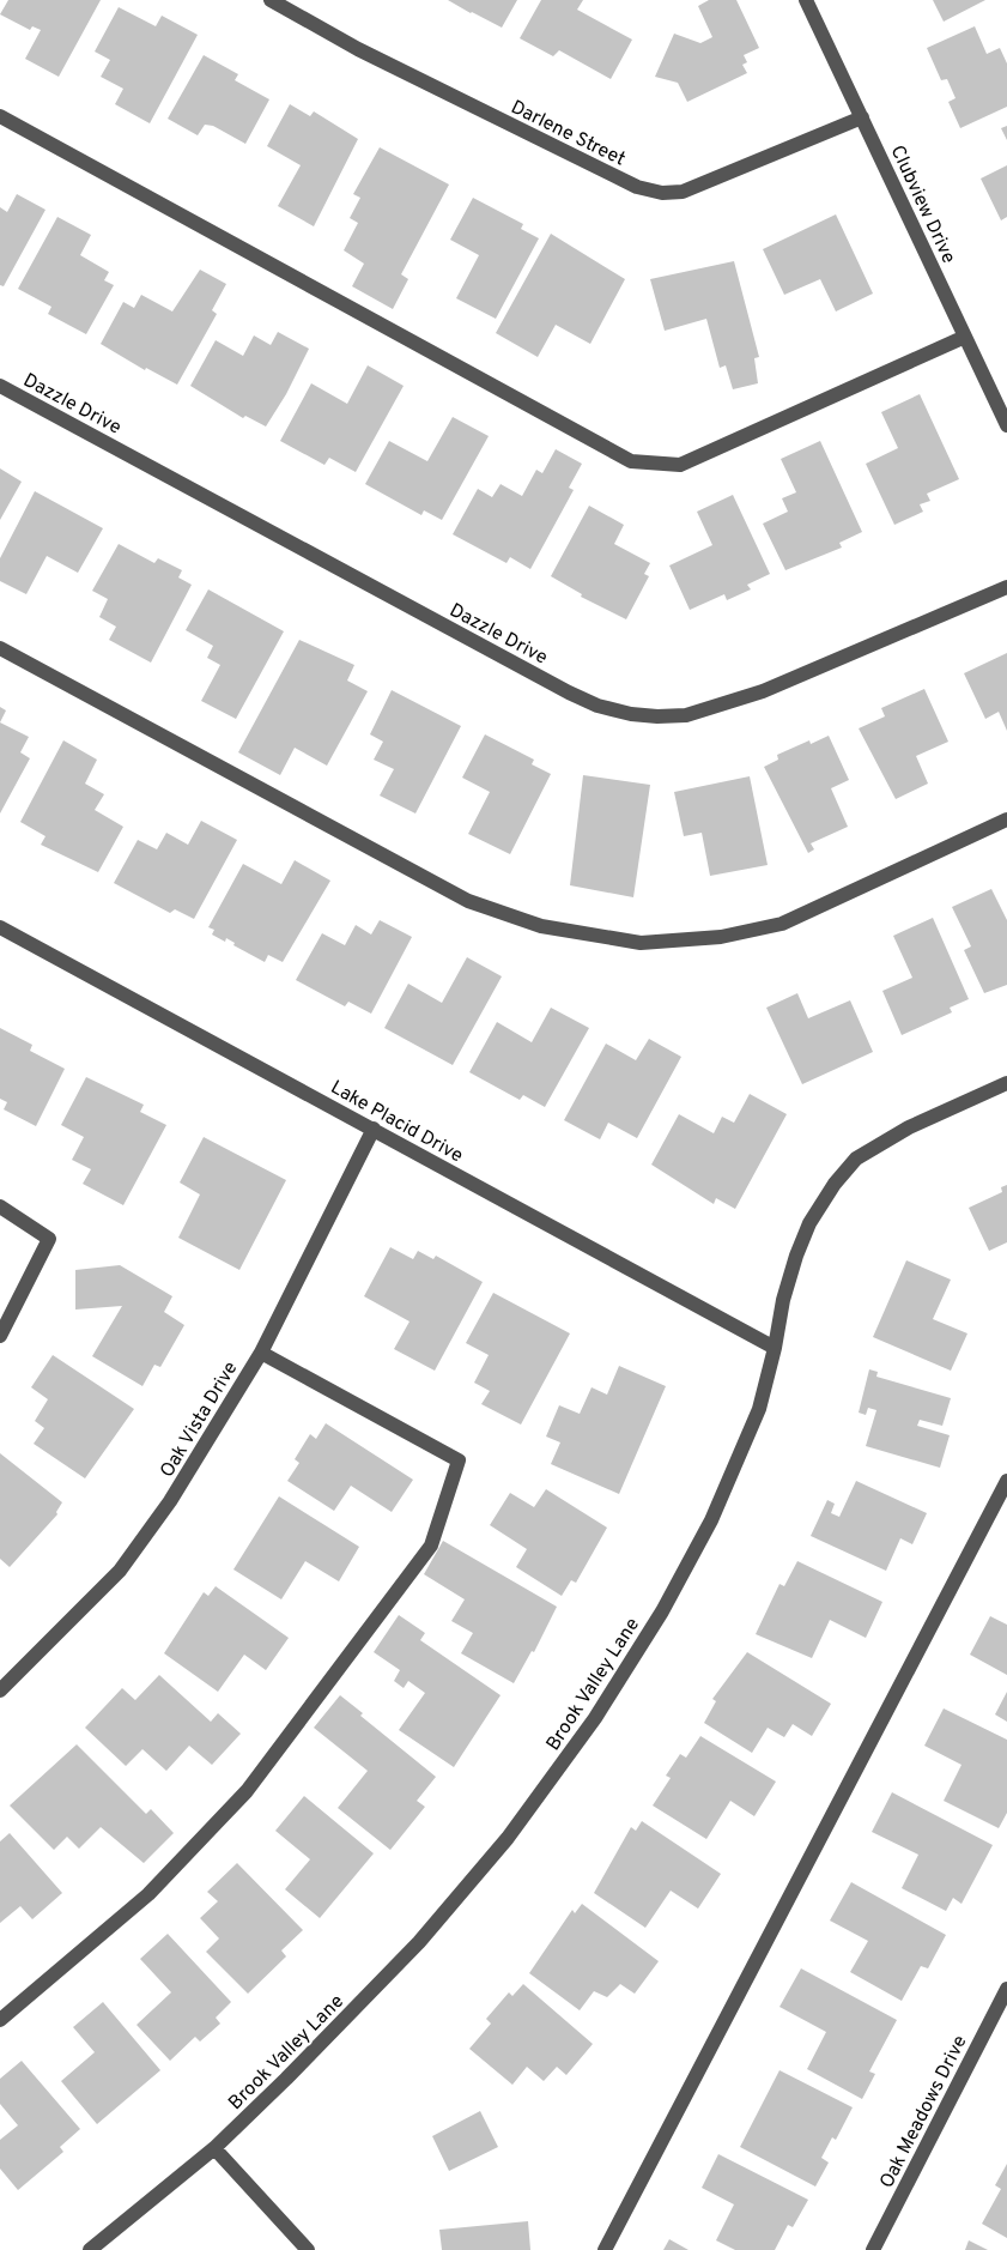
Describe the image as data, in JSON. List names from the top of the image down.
{
  "streets": {
    "street": [
      "Darlene Street",
      "Clubview Drive",
      "Dazzle Drive",
      "Lake Placid Drive",
      "Oak Vista Drive",
      "Brook Valley Lane",
      "Oak Meadows Drive"
    ]
  },
  "crossings": [
    ["Darlene Street", "Clubview Drive"],
    ["Lake Placid Drive", "Oak Vista Drive"],
    ["Lake Placid Drive", "Brook Valley Lane"]
  ]
}
